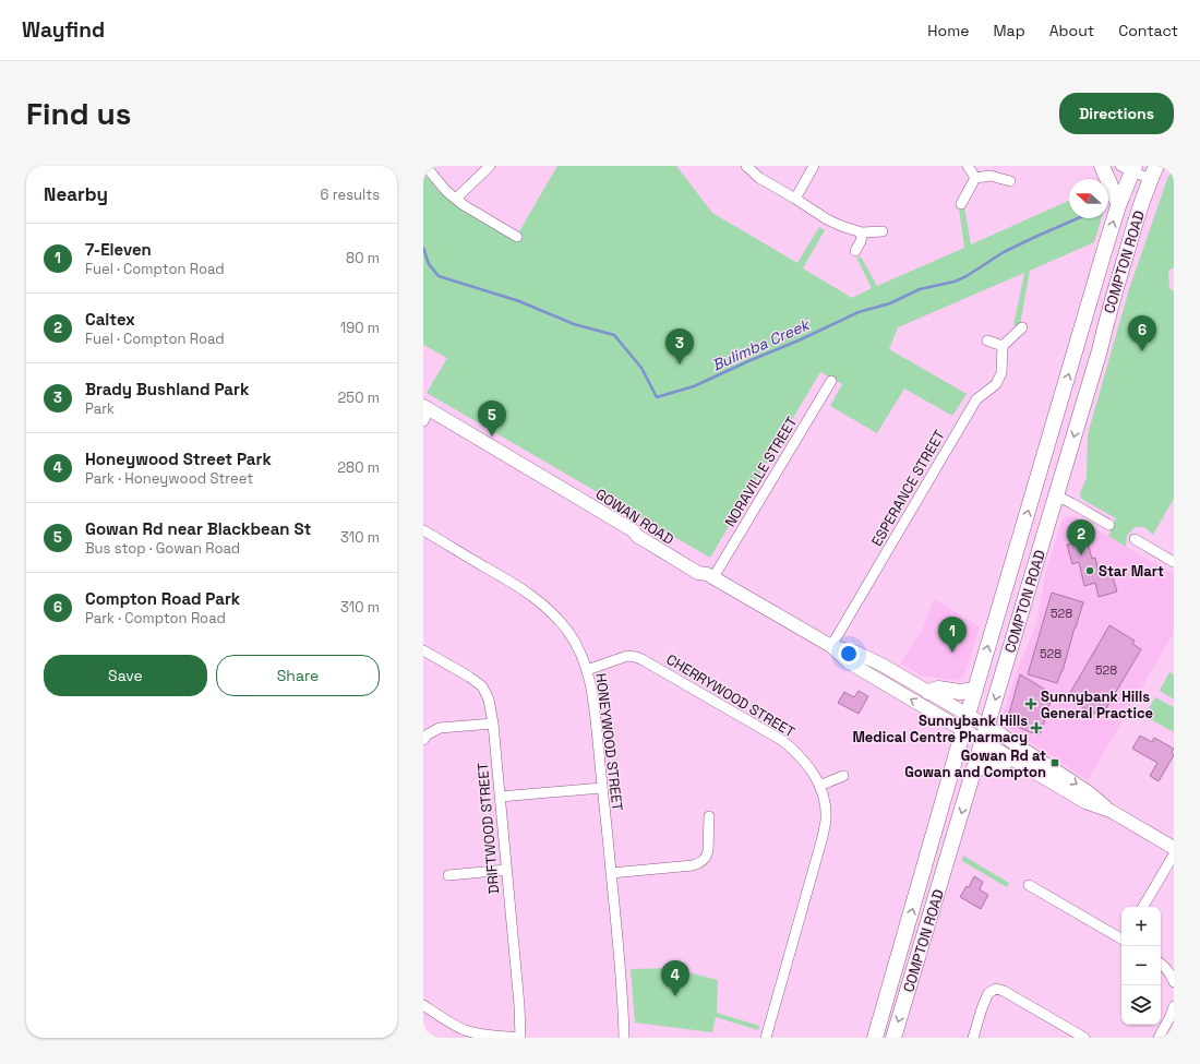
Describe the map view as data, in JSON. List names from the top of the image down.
{
  "streets": {
    "main road": ["COMPTON ROAD", "GOWAN ROAD"],
    "street": [
      "NORAVILLE STREET",
      "ESPERANCE STREET",
      "CHERRYWOOD STREET",
      "HONEYWOOD STREET",
      "DRIFTWOOD STREET"
    ]
  },
  "crossings": [
    ["COMPTON ROAD", "GOWAN ROAD"],
    ["NORAVILLE STREET", "GOWAN ROAD"],
    ["ESPERANCE STREET", "GOWAN ROAD"],
    ["CHERRYWOOD STREET", "HONEYWOOD STREET"]
  ],
  "water": ["Bulimba Creek"],
  "places": {
    "other": ["Star Mart"],
    "health": ["Sunnybank Hills General Practice", "Sunnybank Hills Medical Centre Pharmacy"],
    "transit": ["Gowan Rd at Gowan and Compton"]
  },
  "house_numbers": ["528", "528", "528"],
  "north": "left",
  "page": {
    "header": "Wayfind",
    "nav": [
      "Home",
      "Map",
      "About",
      "Contact"
    ],
    "buttons": [
      "Directions",
      ["Save", "Share"]
    ],
    "title": "Find us",
    "heading": ["Nearby", "6 results"],
    "list": [
      {
        "mark": "1",
        "name": "7-Eleven",
        "note": "Fuel · Compton Road",
        "value": "80 m"
      },
      {
        "mark": "2",
        "name": "Caltex",
        "note": "Fuel · Compton Road",
        "value": "190 m"
      },
      {
        "mark": "3",
        "name": "Brady Bushland Park",
        "note": "Park",
        "value": "250 m"
      },
      {
        "mark": "4",
        "name": "Honeywood Street Park",
        "note": "Park · Honeywood Street",
        "value": "280 m"
      },
      {
        "mark": "5",
        "name": "Gowan Rd near Blackbean St",
        "note": "Bus stop · Gowan Road",
        "value": "310 m"
      },
      {
        "mark": "6",
        "name": "Compton Road Park",
        "note": "Park · Compton Road",
        "value": "310 m"
      }
    ],
    "pins": [
      "6",
      "3",
      "5",
      "2",
      "1",
      "4"
    ],
    "map_buttons": ["+", "−"]
  }
}
